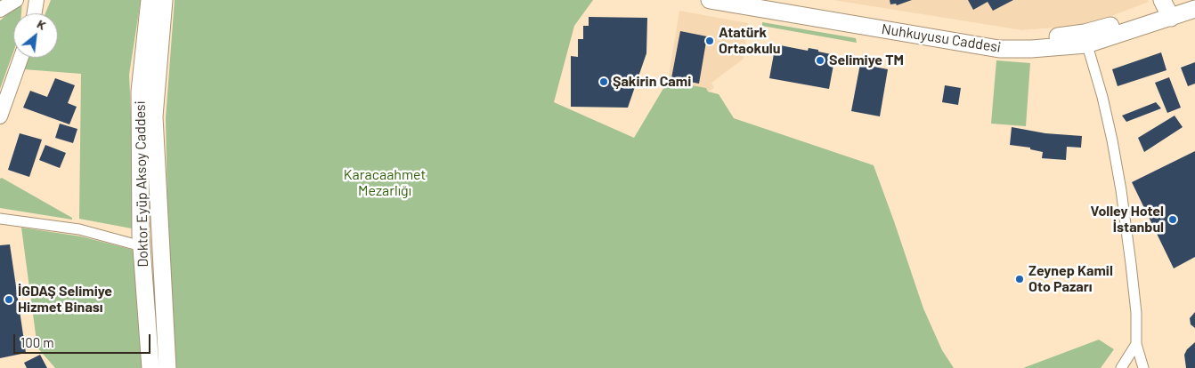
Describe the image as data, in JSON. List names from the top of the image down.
{
  "streets": {
    "main road": ["Nuhkuyusu Caddesi", "Doktor Eyüp Aksoy Caddesi"]
  },
  "parks": ["Karacaahmet Mezarlığı"],
  "places": [
    "Atatürk Ortaokulu",
    "Selimiye TM",
    "Şakirin Cami",
    "Volley Hotel İstanbul",
    "Zeynep Kamil Oto Pazarı",
    "İGDAŞ Selimiye Hizmet Binası"
  ],
  "scale_bar": "100 m",
  "north": "top right"
}
